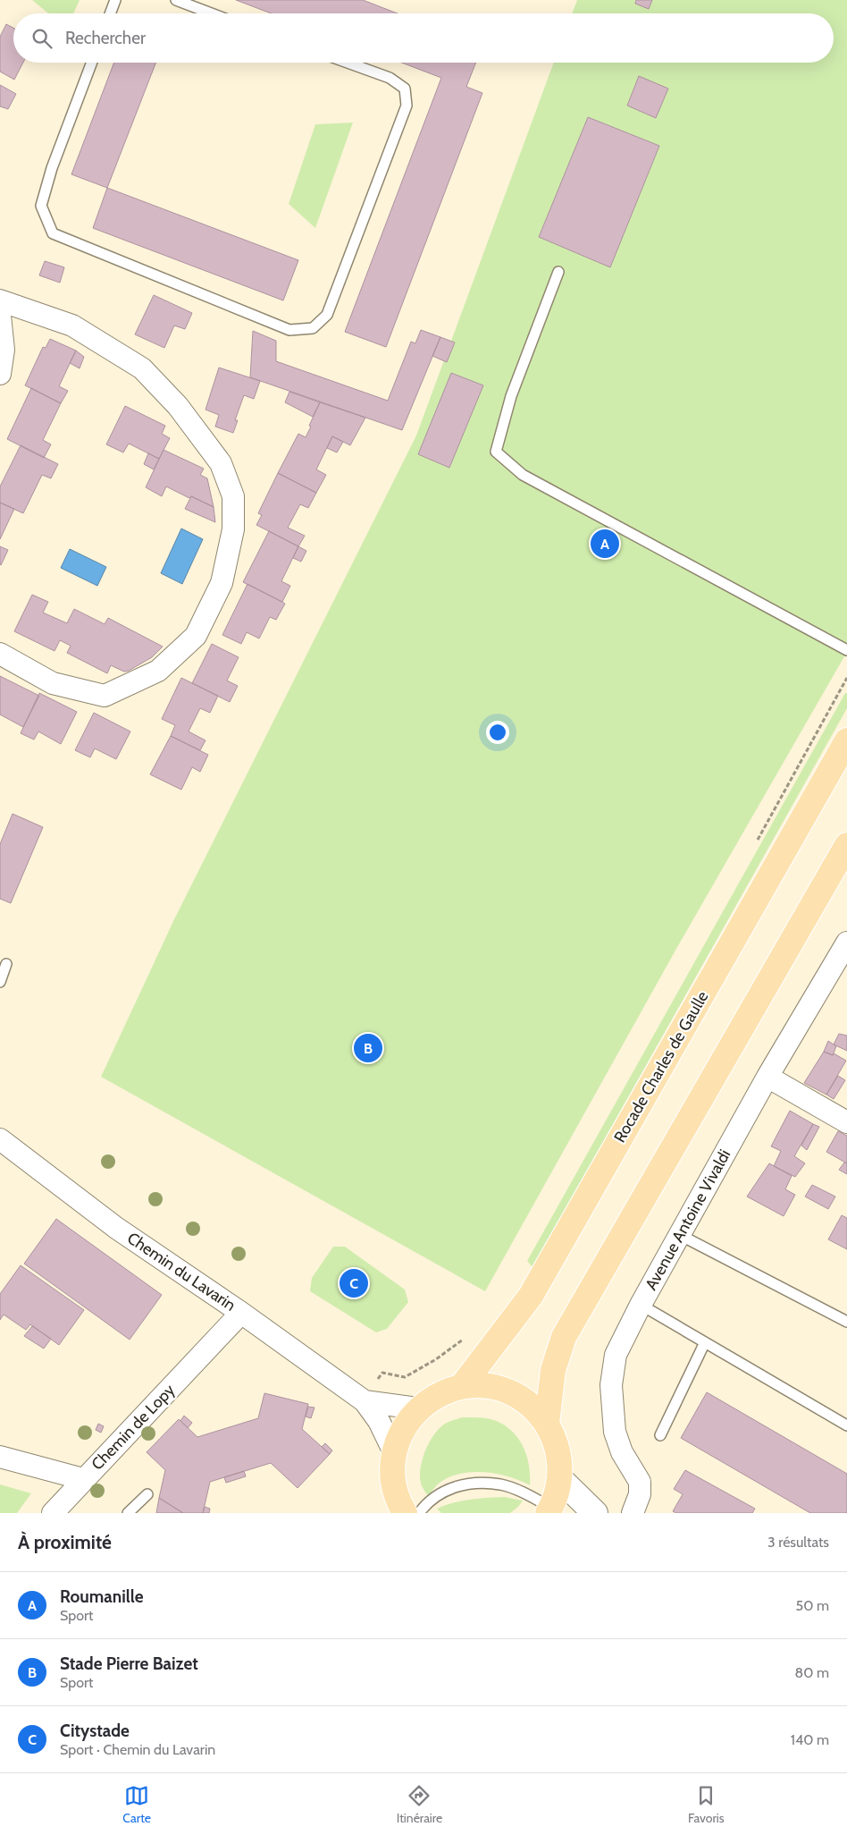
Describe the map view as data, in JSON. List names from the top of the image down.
{
  "streets": {
    "main road": ["Rocade Charles de Gaulle"],
    "street": ["Avenue Antoine Vivaldi", "Chemin du Lavarin", "Chemin de Lopy"]
  },
  "crossings": [
    ["Chemin du Lavarin", "Chemin de Lopy"]
  ],
  "page": {
    "search": "Rechercher",
    "pins": ["A", "B", "C"],
    "heading": ["À proximité", "3 résultats"],
    "list": [
      {
        "mark": "A",
        "name": "Roumanille",
        "note": "Sport",
        "value": "50 m"
      },
      {
        "mark": "B",
        "name": "Stade Pierre Baizet",
        "note": "Sport",
        "value": "80 m"
      },
      {
        "mark": "C",
        "name": "Citystade",
        "note": "Sport · Chemin du Lavarin",
        "value": "140 m"
      }
    ],
    "nav": ["Carte", "Itinéraire", "Favoris"]
  }
}
